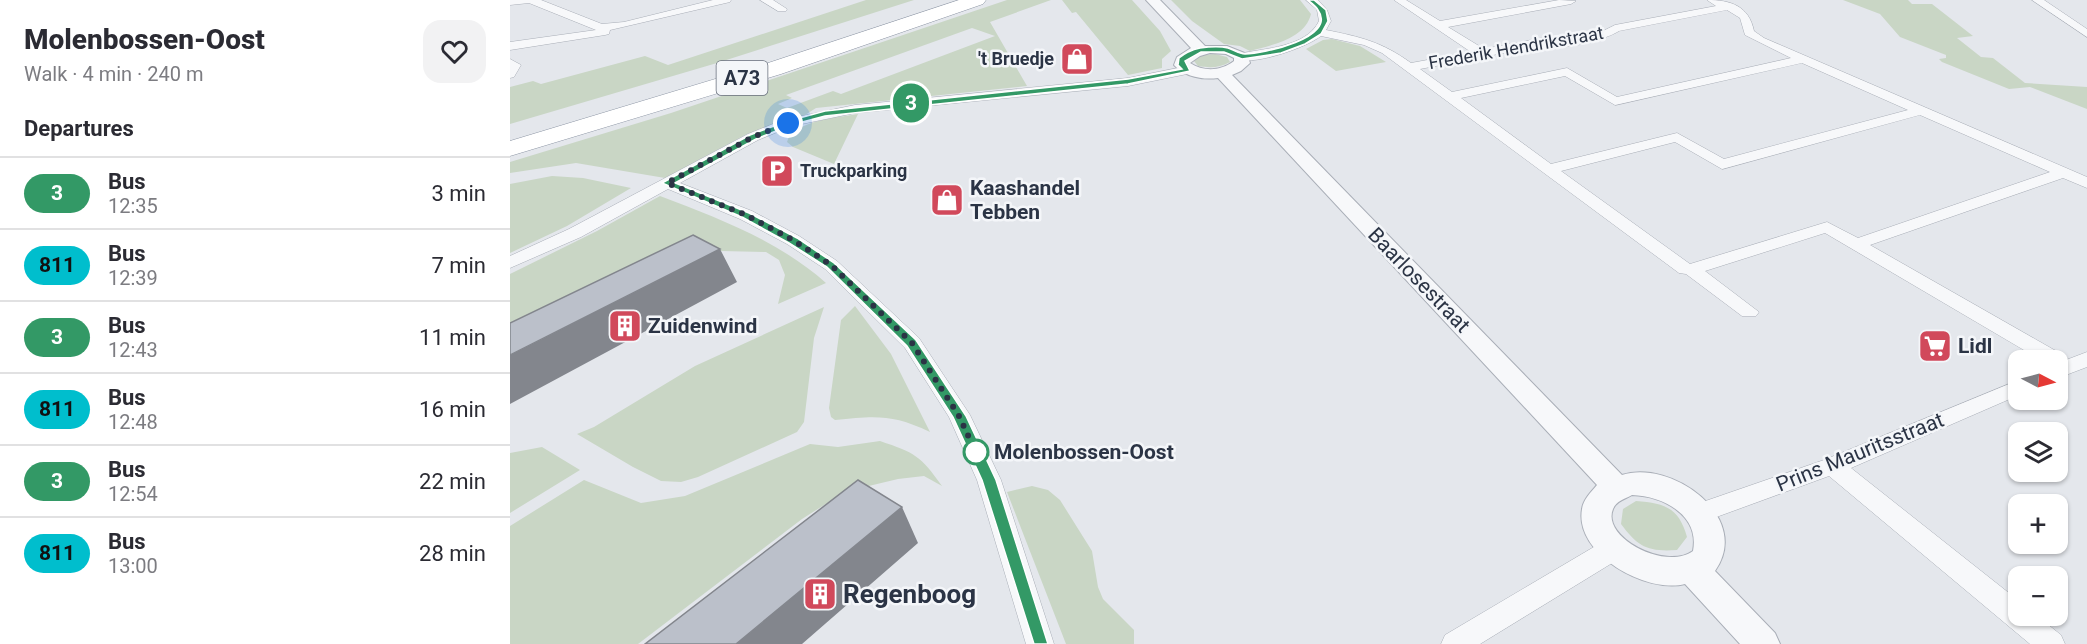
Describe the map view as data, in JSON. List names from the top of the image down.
{
  "streets": {
    "highway": ["A73"],
    "street": ["Frederik Hendrikstraat", "Baarlosestraat", "Prins Mauritsstraat"]
  },
  "crossings": [
    ["Baarlosestraat", "Prins Mauritsstraat"]
  ],
  "places": {
    "shop": ["'t Bruedje", "Kaashandel Tebben"],
    "parking": ["Truckparking"],
    "building": ["Zuidenwind", "Regenboog"],
    "supermarket": ["Lidl"],
    "other": ["Molenbossen-Oost"]
  },
  "lines": ["bus line 3"],
  "north": "right",
  "page": {
    "heading": [
      ["Molenbossen-Oost", "Walk · 4 min · 240 m"],
      "Departures"
    ],
    "on_map": "3",
    "list": [
      {
        "mark": "3",
        "name": "Bus",
        "note": "12:35",
        "value": "3 min"
      },
      {
        "mark": "811",
        "name": "Bus",
        "note": "12:39",
        "value": "7 min"
      },
      {
        "mark": "3",
        "name": "Bus",
        "note": "12:43",
        "value": "11 min"
      },
      {
        "mark": "811",
        "name": "Bus",
        "note": "12:48",
        "value": "16 min"
      },
      {
        "mark": "3",
        "name": "Bus",
        "note": "12:54",
        "value": "22 min"
      },
      {
        "mark": "811",
        "name": "Bus",
        "note": "13:00",
        "value": "28 min"
      }
    ],
    "map_buttons": ["+", "−"]
  }
}
